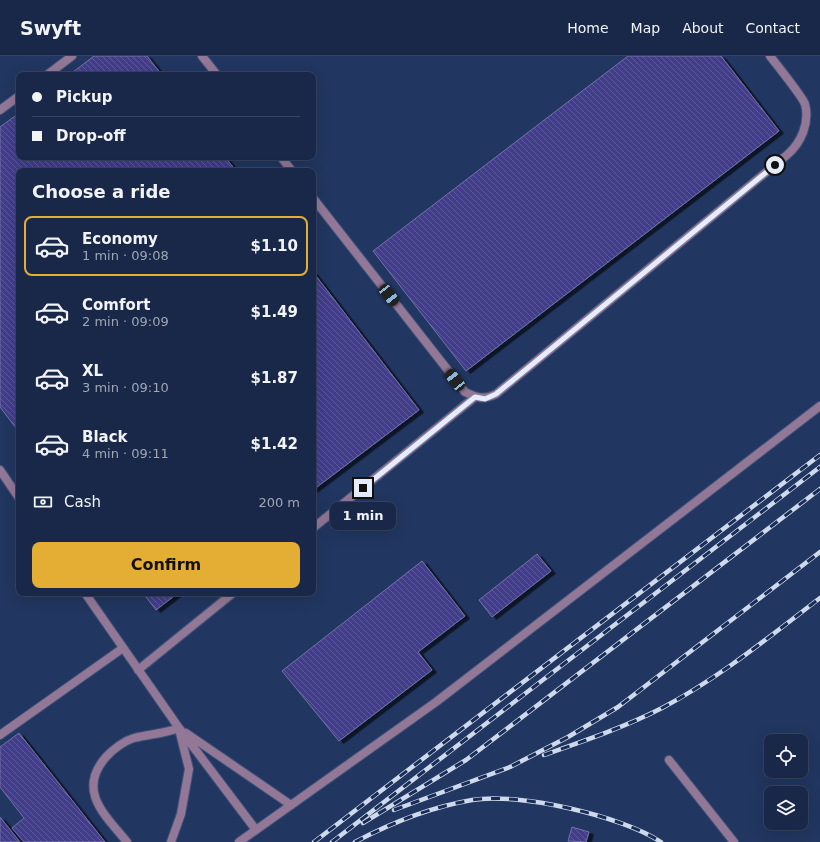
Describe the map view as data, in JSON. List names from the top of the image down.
{
  "page": {
    "header": "Swyft",
    "nav": [
      "Home",
      "Map",
      "About",
      "Contact"
    ],
    "banner": ["Pickup", "Drop-off"],
    "heading": "Choose a ride",
    "list": [
      {
        "name": "Economy",
        "note": "1 min · 09:08",
        "value": "$1.10"
      },
      {
        "name": "Comfort",
        "note": "2 min · 09:09",
        "value": "$1.49"
      },
      {
        "name": "XL",
        "note": "3 min · 09:10",
        "value": "$1.87"
      },
      {
        "name": "Black",
        "note": "4 min · 09:11",
        "value": "$1.42"
      }
    ],
    "pay": ["Cash", "200 m"],
    "bubble": "1 min",
    "buttons": "Confirm"
  }
}
